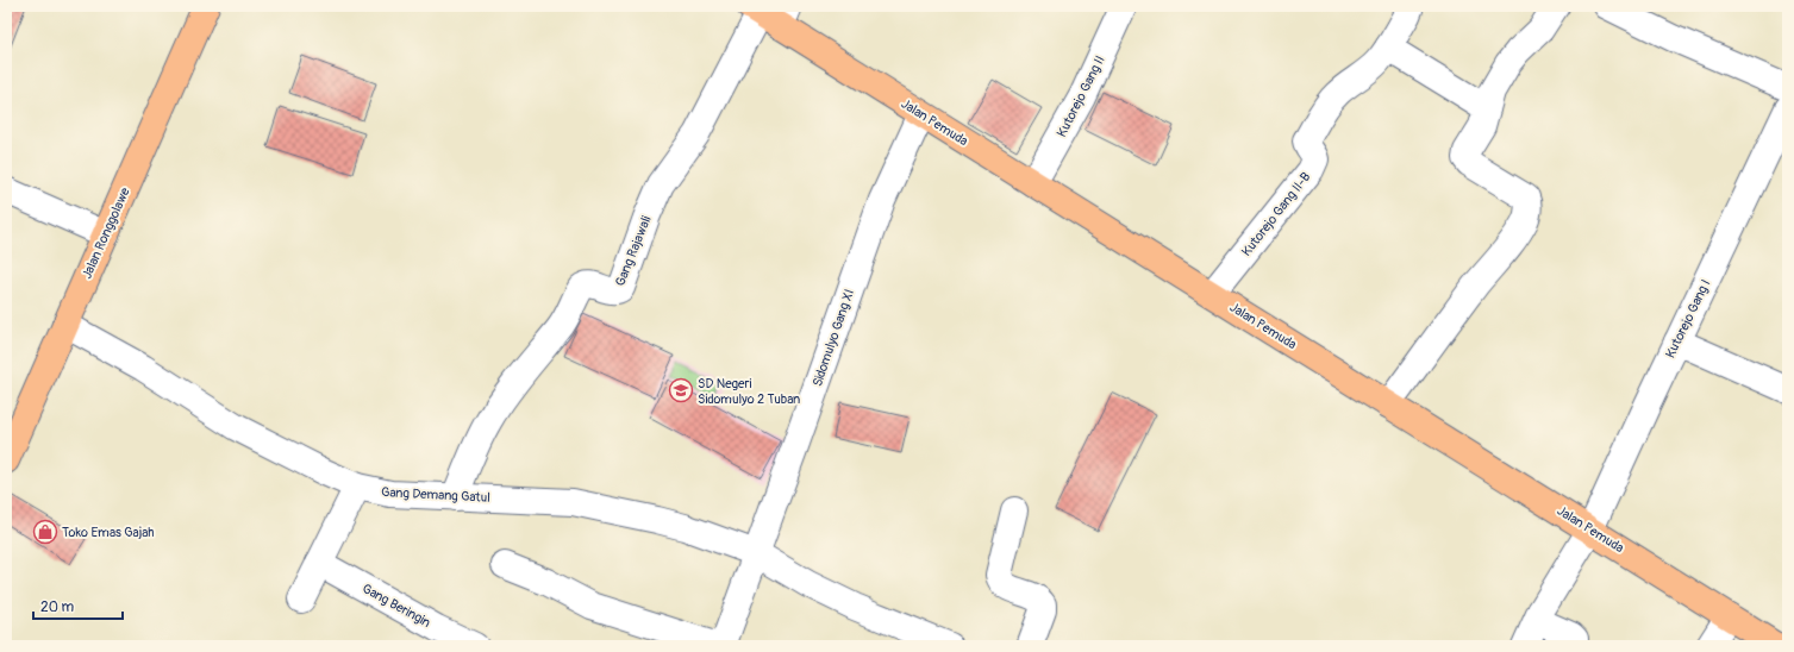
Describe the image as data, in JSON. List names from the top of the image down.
{
  "streets": {
    "main road": ["Jalan Pemuda", "Jalan Ronggolawe"],
    "street": [
      "Kutorejo Gang II",
      "Kutorejo Gang II-B",
      "Gang Rajawali",
      "Kutorejo Gang I",
      "Sidomulyo Gang XI",
      "Gang Demang Gatul",
      "Gang Beringin"
    ]
  },
  "crossings": [
    ["Kutorejo Gang II", "Jalan Pemuda"],
    ["Jalan Pemuda", "Kutorejo Gang II-B"],
    ["Jalan Pemuda", "Gang Rajawali"],
    ["Jalan Pemuda", "Kutorejo Gang I"],
    ["Jalan Pemuda", "Sidomulyo Gang XI"],
    ["Jalan Ronggolawe", "Gang Demang Gatul"],
    ["Gang Rajawali", "Gang Demang Gatul"],
    ["Sidomulyo Gang XI", "Gang Demang Gatul"]
  ],
  "places": {
    "school or university": ["SD Negeri Sidomulyo 2 Tuban"],
    "shop": ["Toko Emas Gajah"]
  },
  "scale_bar": "20 m"
}
